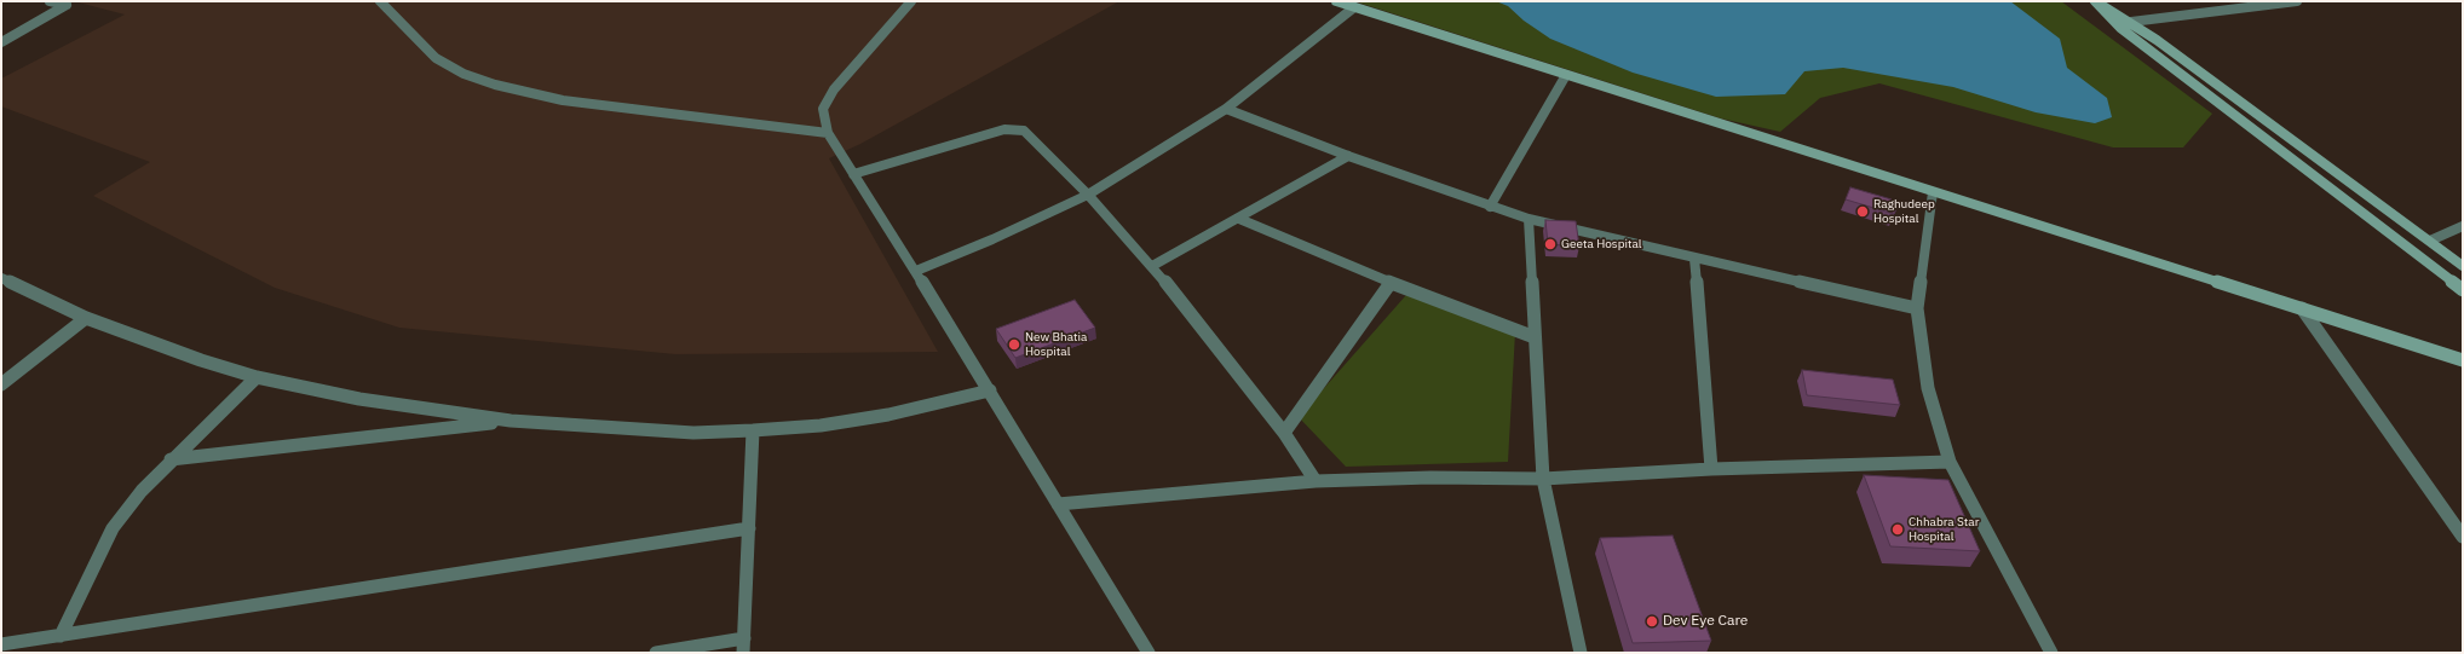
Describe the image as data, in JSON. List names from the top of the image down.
{
  "places": [
    "Raghudeep Hospital",
    "Geeta Hospital",
    "New Bhatia Hospital",
    "Chhabra Star Hospital",
    "Dev Eye Care"
  ]
}
